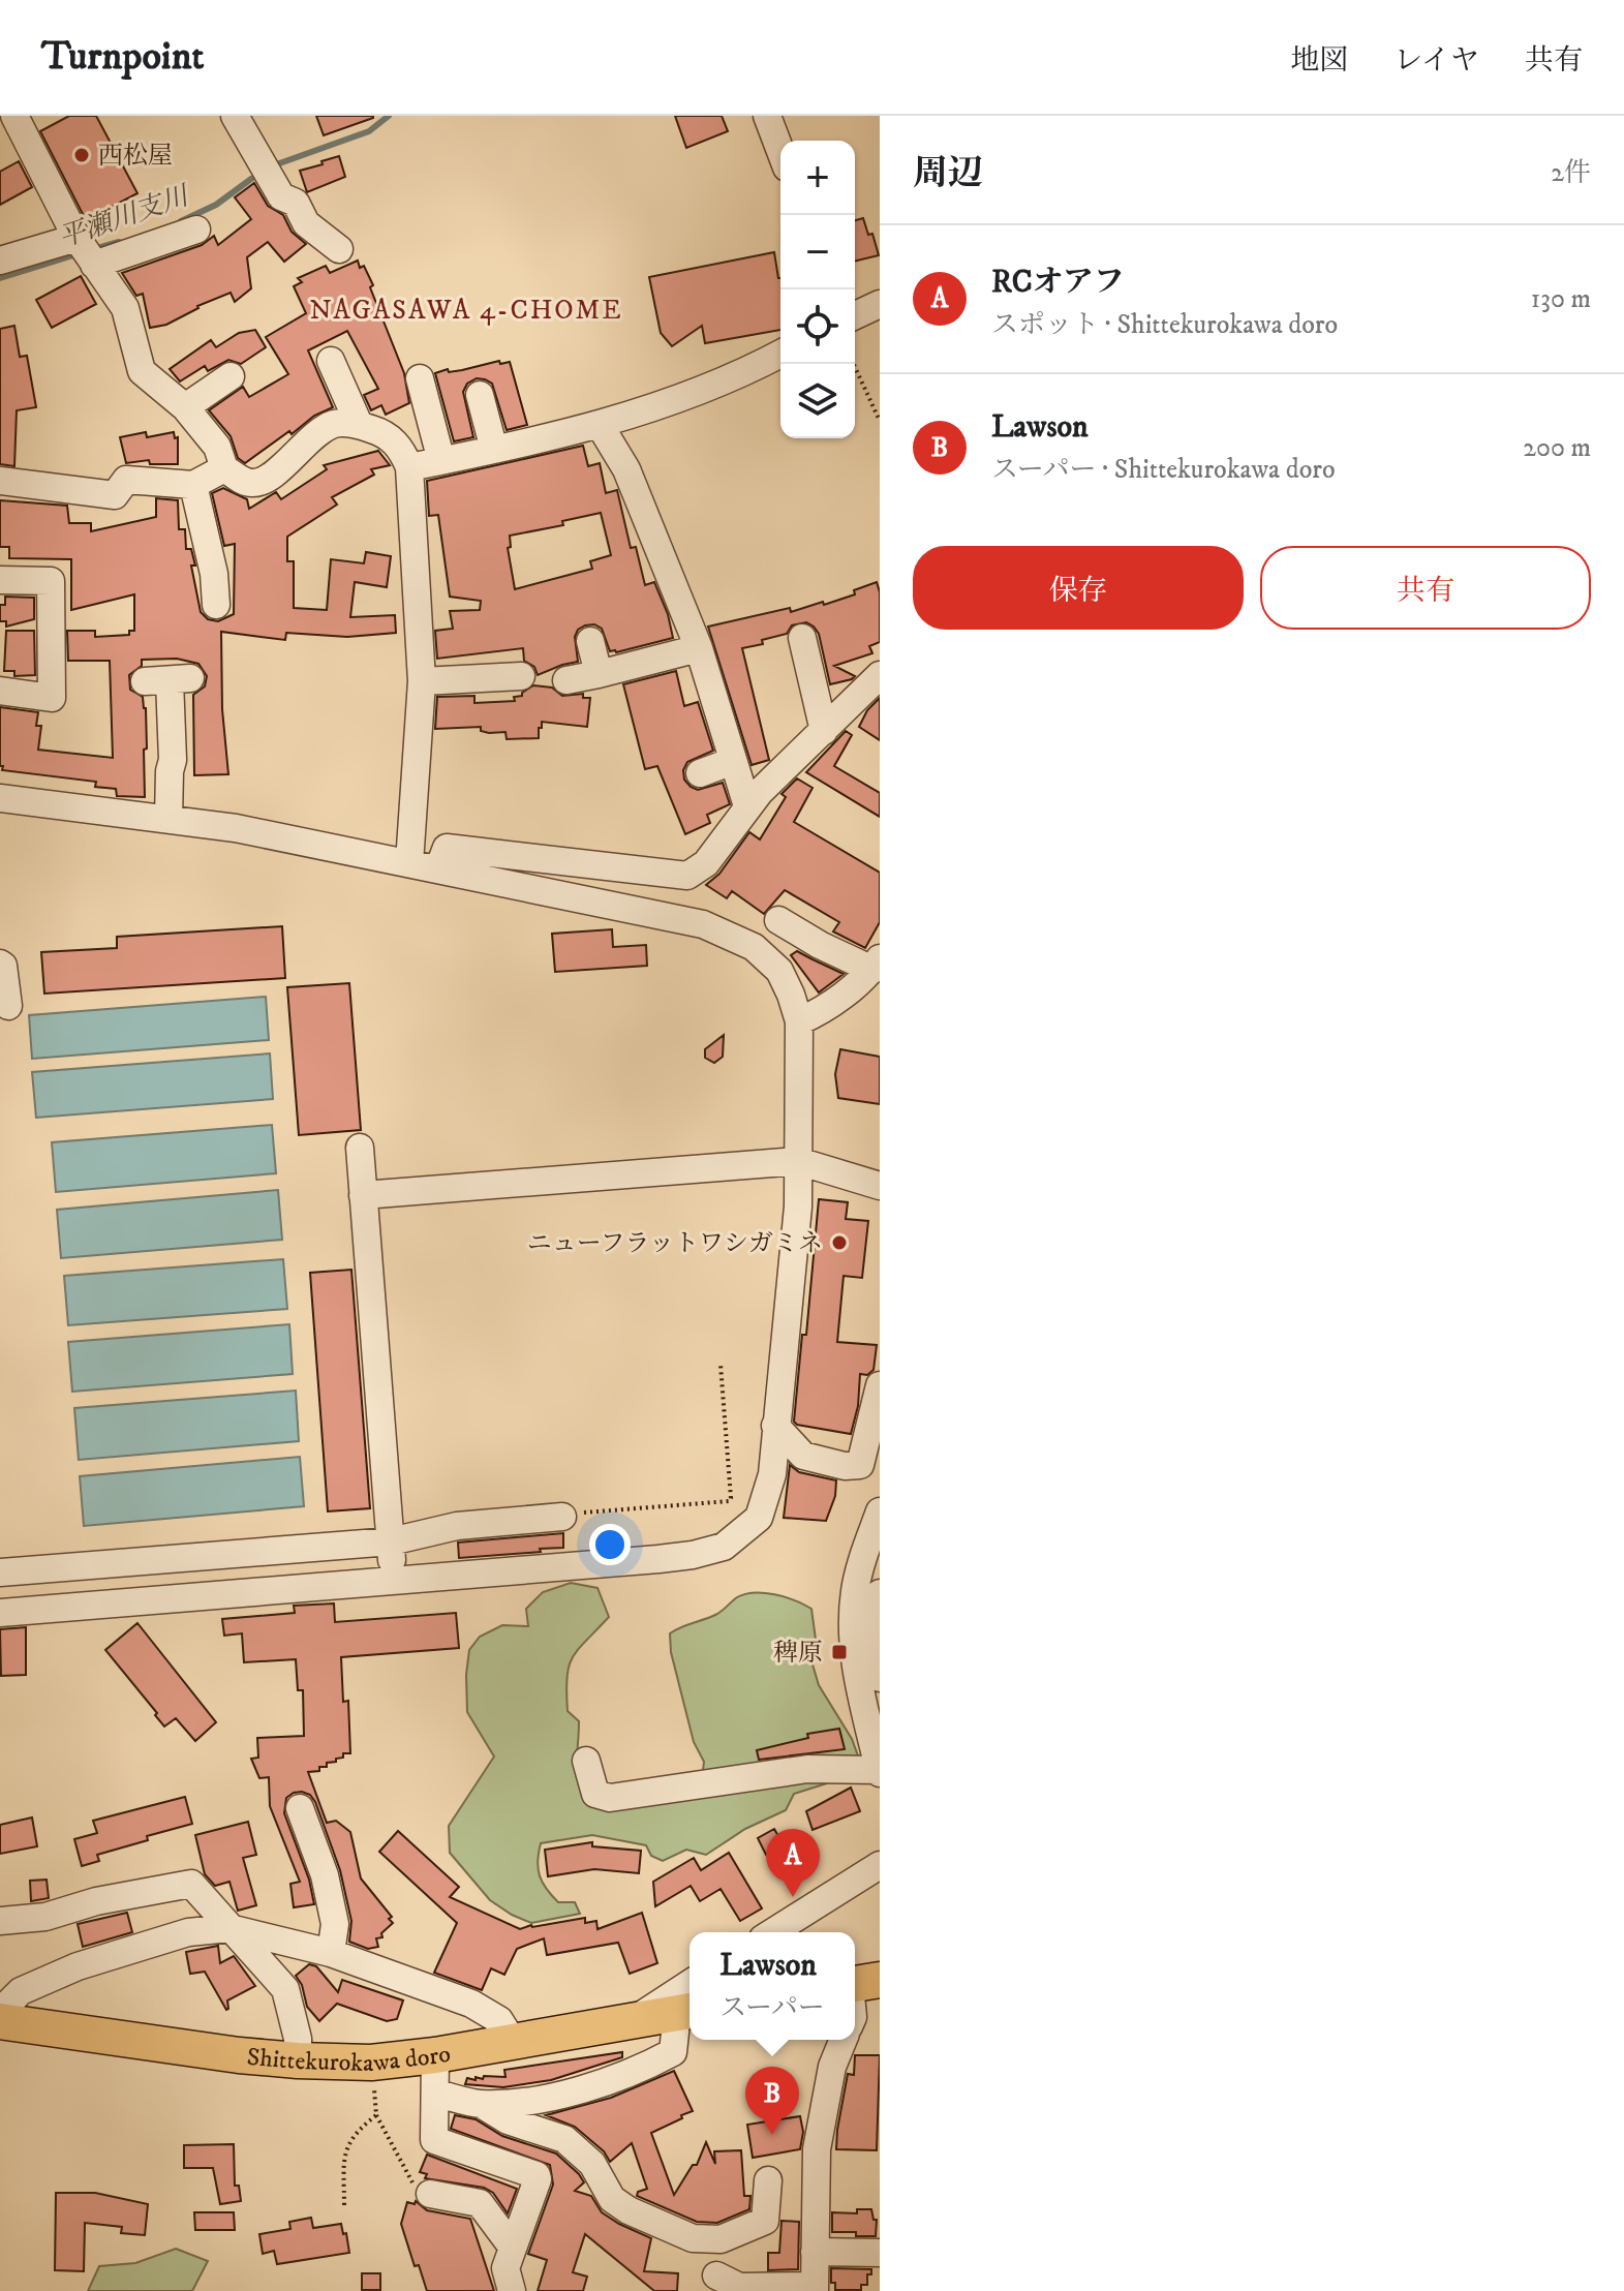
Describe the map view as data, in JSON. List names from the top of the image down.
{
  "streets": {
    "main road": ["Shittekurokawa doro"]
  },
  "districts": ["NAGASAWA 4-CHOME"],
  "water": ["平瀬川支川"],
  "places": {
    "other": ["西松屋", "ニューフラットワシガミネ"],
    "transit": ["稗原"]
  },
  "page": {
    "header": "Turnpoint",
    "nav": ["地図", "レイヤ", "共有"],
    "heading": ["周辺", "2件"],
    "map_buttons": ["+", "−"],
    "list": [
      {
        "mark": "A",
        "name": "RCオアフ",
        "note": "スポット · Shittekurokawa doro",
        "value": "130 m"
      },
      {
        "mark": "B",
        "name": "Lawson",
        "note": "スーパー · Shittekurokawa doro",
        "value": "200 m"
      }
    ],
    "buttons": ["保存", "共有"],
    "pins": ["A", "B"],
    "popup": ["Lawson", "スーパー"]
  }
}
